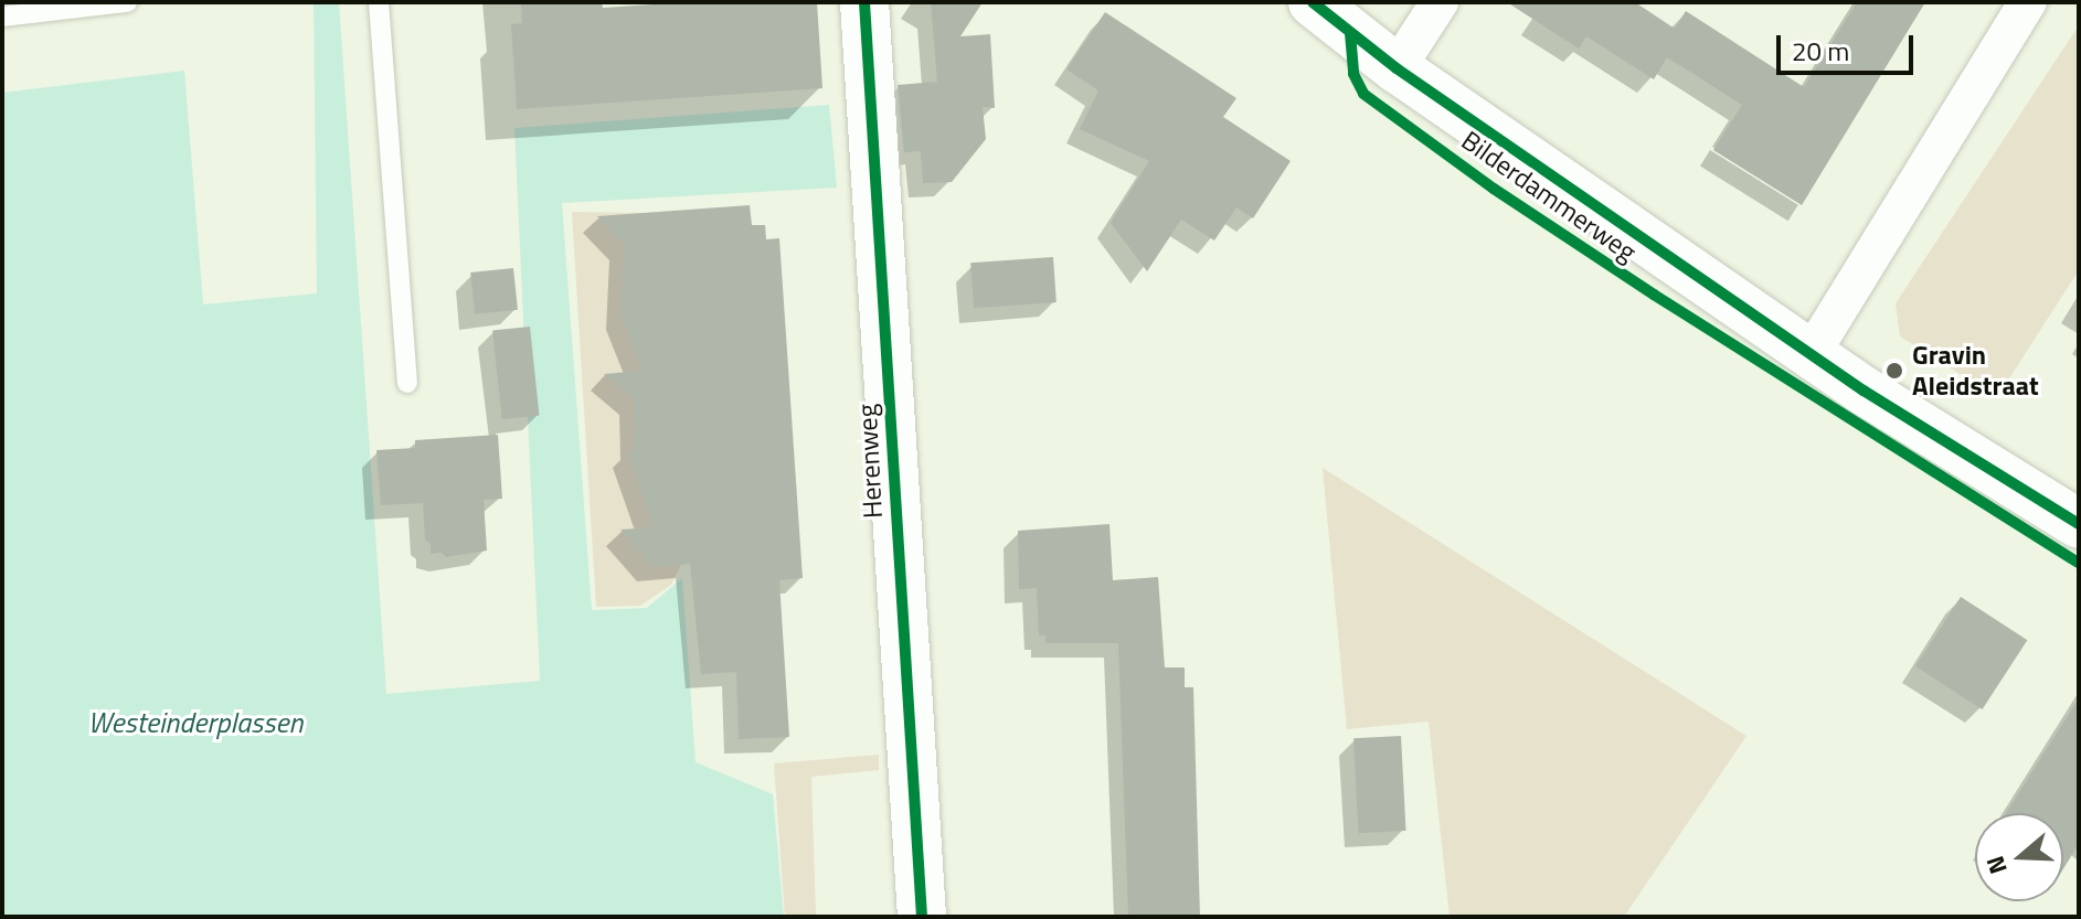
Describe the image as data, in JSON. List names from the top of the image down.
{
  "streets": {
    "street": ["Bilderdammerweg", "Herenweg"]
  },
  "water": ["Westeinderplassen"],
  "places": ["Gravin Aleidstraat"],
  "scale_bar": "20 m",
  "north": "left"
}
